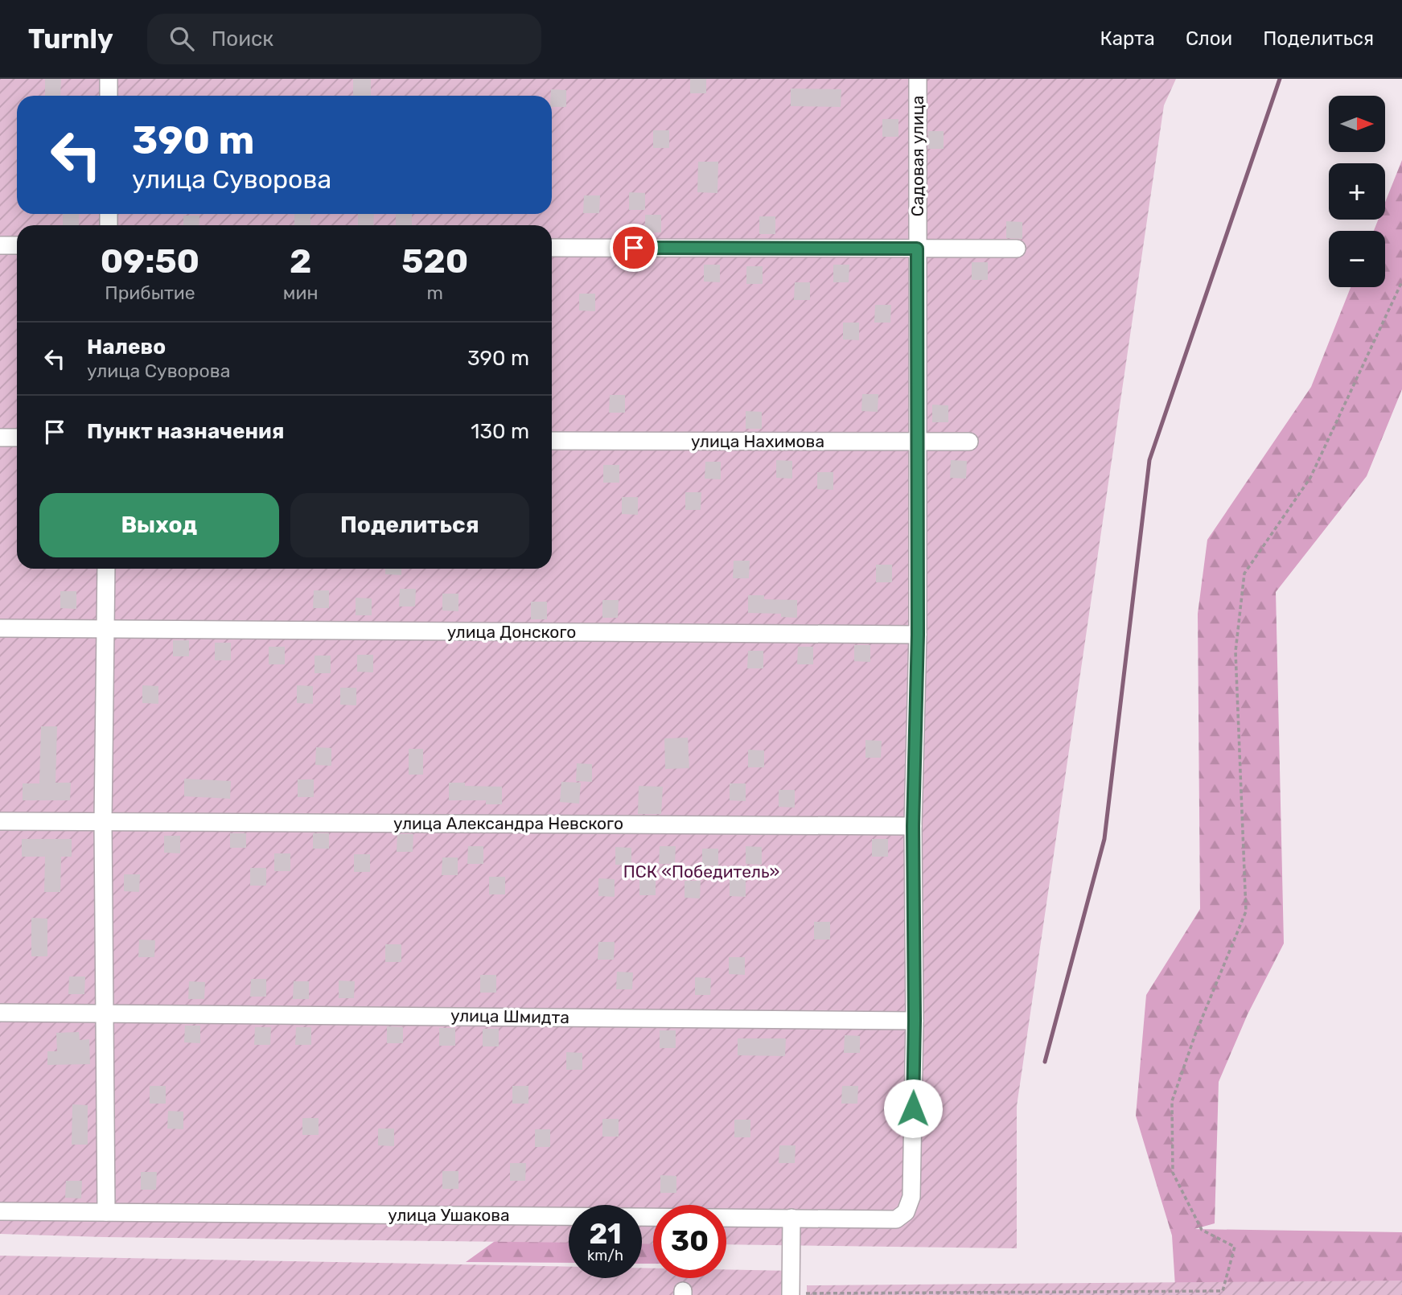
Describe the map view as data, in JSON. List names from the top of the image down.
{
  "streets": {
    "street": [
      "Садовая улица",
      "улица Нахимова",
      "улица Донского",
      "улица Александра Невского",
      "улица Шмидта",
      "улица Ушакова"
    ]
  },
  "crossings": [
    ["Садовая улица", "улица Нахимова"],
    ["Садовая улица", "улица Донского"],
    ["Садовая улица", "улица Александра Невского"],
    ["Садовая улица", "улица Шмидта"],
    ["Садовая улица", "улица Ушакова"]
  ],
  "parks": ["ПСК «Победитель»"],
  "north": "right",
  "page": {
    "header": "Turnly",
    "search": "Поиск",
    "nav": ["Карта", "Слои", "Поделиться"],
    "map_buttons": ["+", "−"],
    "turn": ["390 m", "улица Суворова"],
    "eta": [
      "09:50",
      "Прибытие",
      "2",
      "мин",
      "520",
      "m"
    ],
    "list": [
      {
        "name": "Налево",
        "note": "улица Суворова",
        "value": "390 m"
      },
      {
        "name": "Пункт назначения",
        "value": "130 m"
      }
    ],
    "buttons": ["Выход", "Поделиться"],
    "speed": "21 km/h",
    "limit": "30"
  }
}
